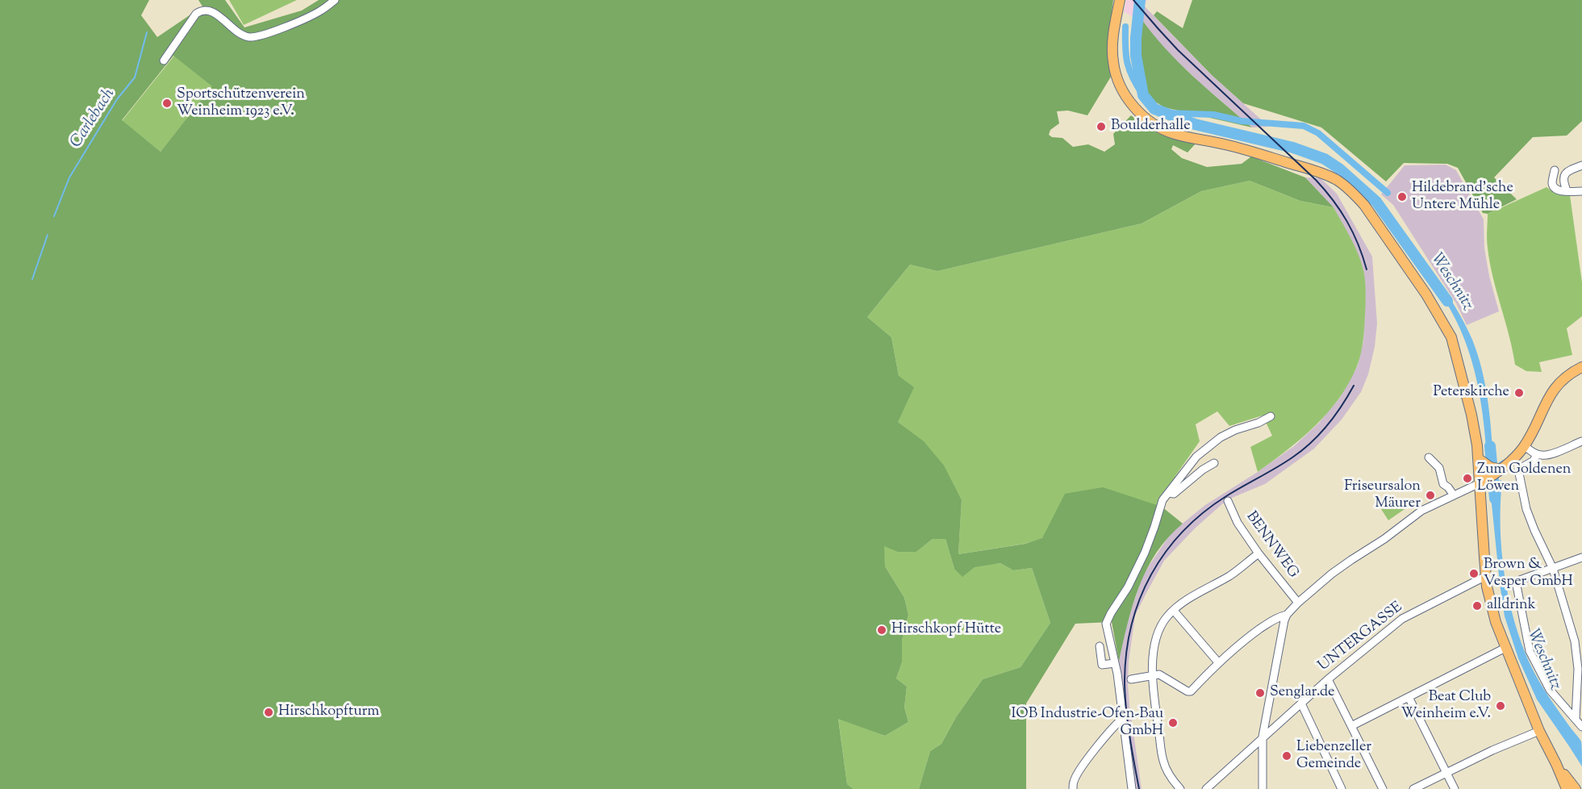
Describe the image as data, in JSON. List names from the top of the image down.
{
  "streets": {
    "street": ["BENNWEG", "UNTERGASSE"]
  },
  "water": ["Carlebach", "Weschnitz"],
  "places": [
    "Sportschützenverein Weinheim 1923 e.V.",
    "Boulderhalle",
    "Hildebrand’sche Untere Mühle",
    "Peterskirche",
    "Zum Goldenen Löwen",
    "Friseursalon Mäurer",
    "Brown & Vesper GmbH",
    "alldrink",
    "Hirschkopf Hütte",
    "Senglar.de",
    "Beat Club Weinheim e.V.",
    "Hirschkopfturm",
    "IOB Industrie-Ofen-Bau GmbH",
    "Liebenzeller Gemeinde"
  ]
}
